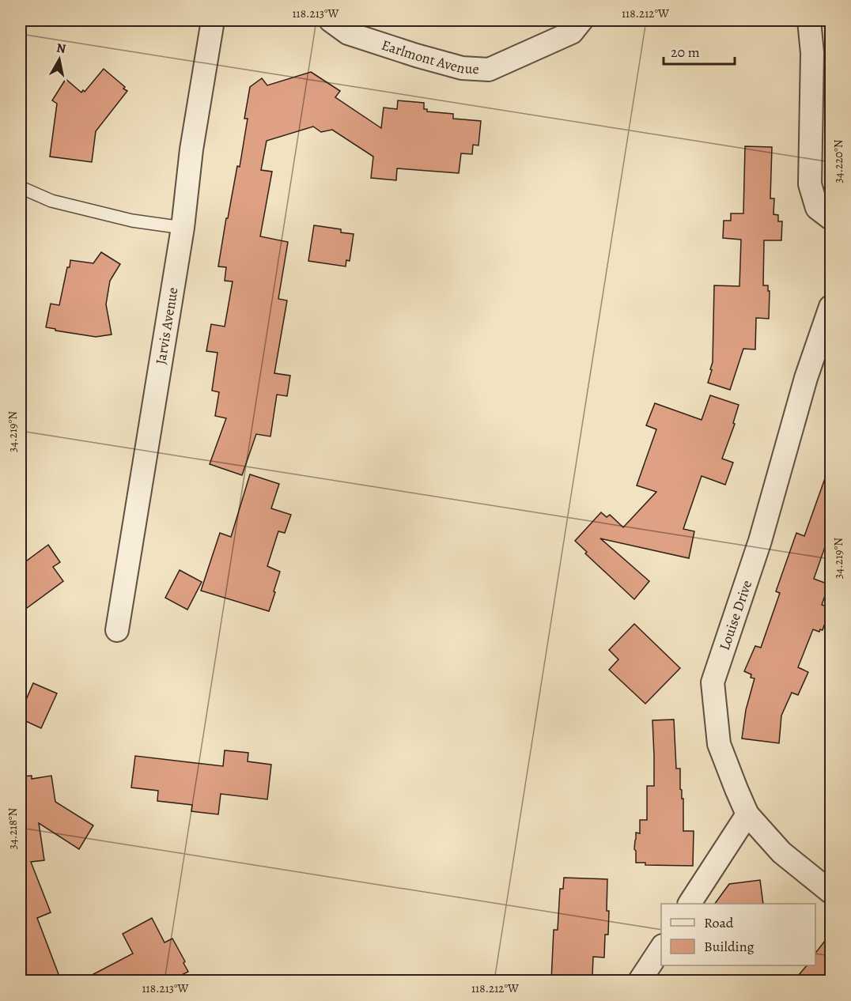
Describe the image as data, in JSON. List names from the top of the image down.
{
  "streets": {
    "street": ["Earlmont Avenue", "Jarvis Avenue", "Louise Drive"]
  },
  "legend": ["Road", "Building"],
  "scale_bar": "20 m",
  "north": "top",
  "coordinates": [
    "118.213°W",
    "118.212°W",
    "34.220°N",
    "34.219°N",
    "34.218°N"
  ]
}
